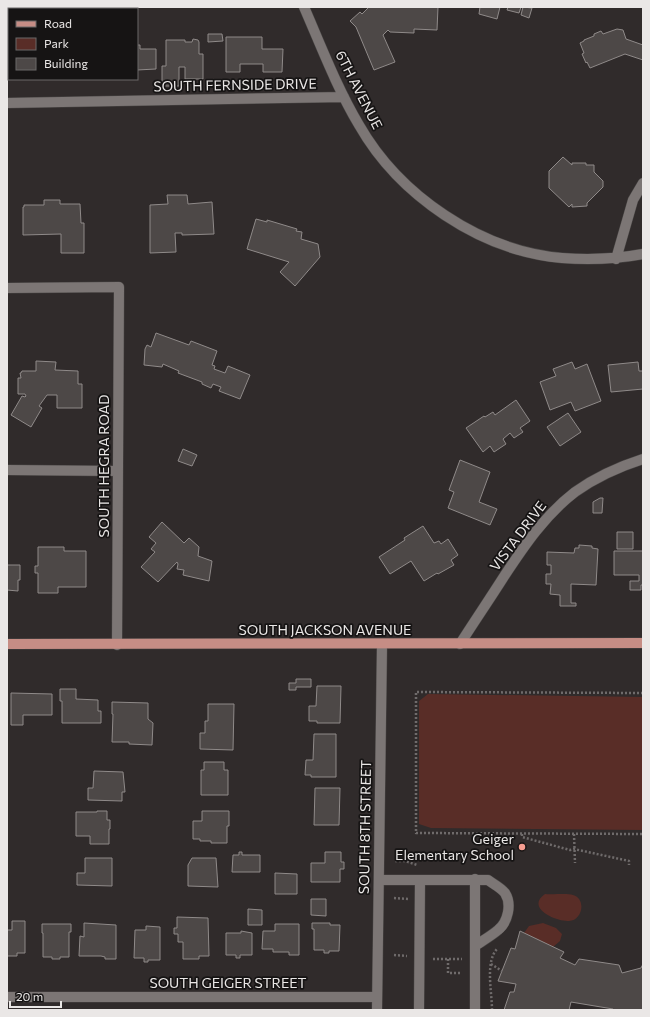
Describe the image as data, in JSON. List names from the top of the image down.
{
  "streets": {
    "main road": ["SOUTH JACKSON AVENUE"],
    "street": [
      "SOUTH FERNSIDE DRIVE",
      "6TH AVENUE",
      "SOUTH HEGRA ROAD",
      "VISTA DRIVE",
      "SOUTH 8TH STREET",
      "SOUTH GEIGER STREET"
    ]
  },
  "crossings": [
    ["SOUTH FERNSIDE DRIVE", "6TH AVENUE"],
    ["SOUTH HEGRA ROAD", "SOUTH JACKSON AVENUE"],
    ["VISTA DRIVE", "SOUTH JACKSON AVENUE"],
    ["SOUTH JACKSON AVENUE", "SOUTH 8TH STREET"],
    ["SOUTH 8TH STREET", "SOUTH GEIGER STREET"]
  ],
  "places": ["Geiger Elementary School"],
  "legend": ["Road", "Park", "Building"],
  "scale_bar": "20 m"
}
